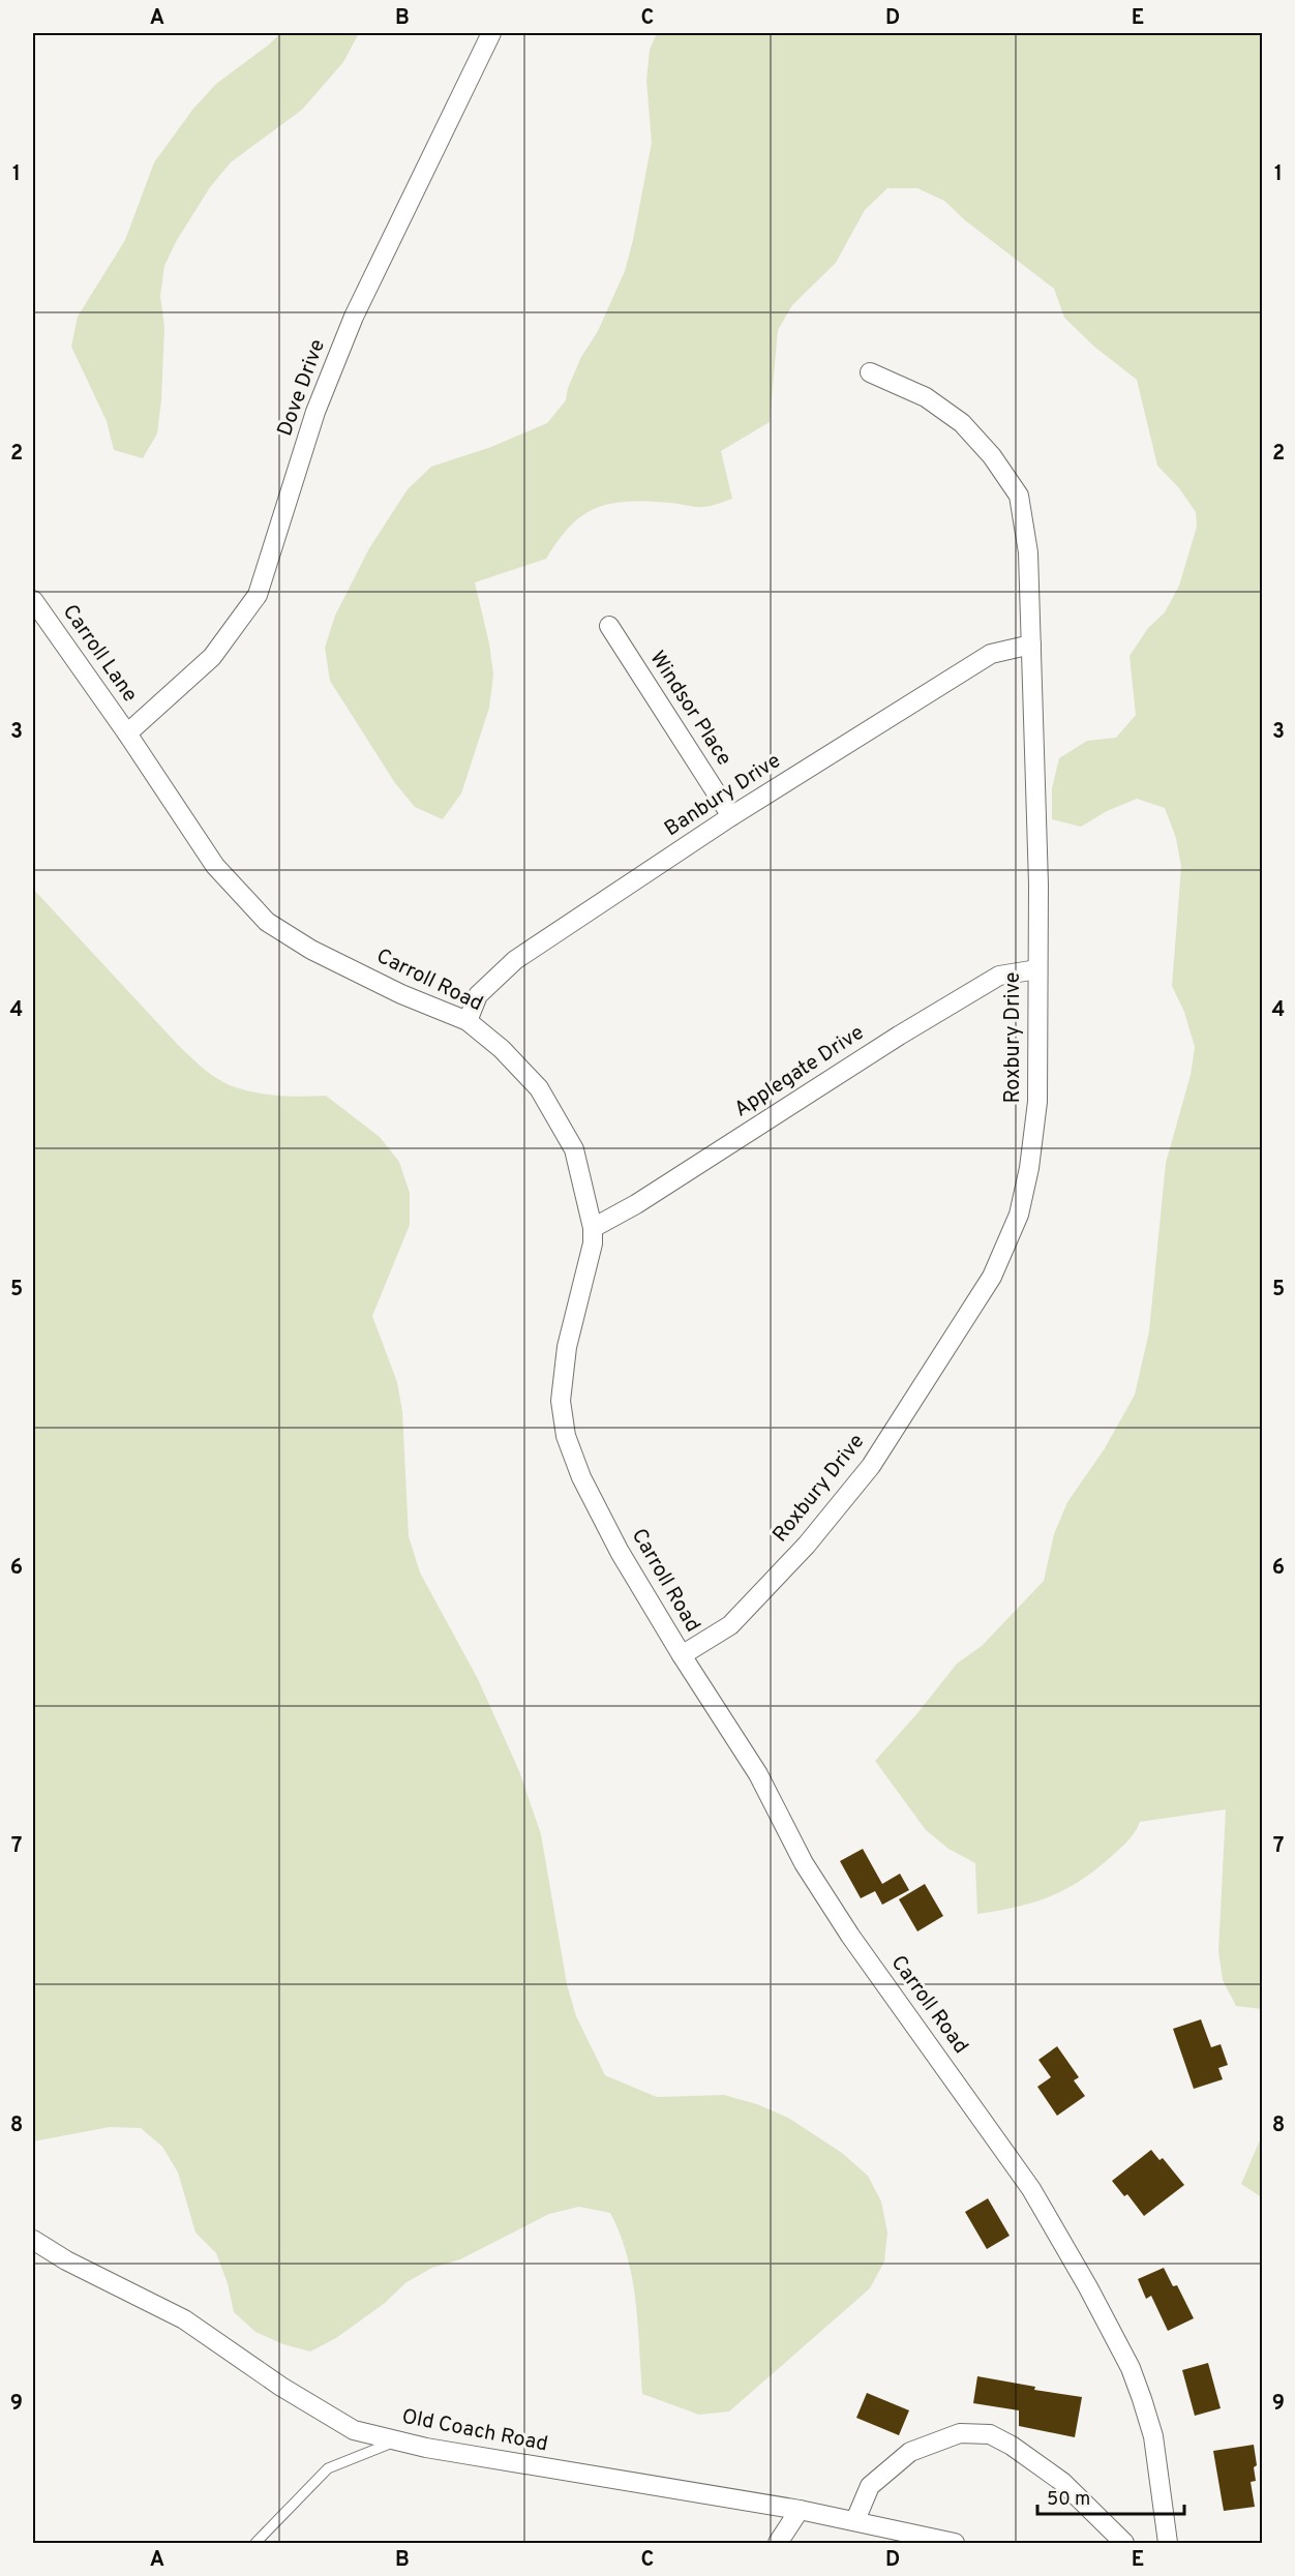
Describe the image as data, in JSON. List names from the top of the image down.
{
  "streets": {
    "street": [
      "Dove Drive",
      "Carroll Lane",
      "Windsor Place",
      "Banbury Drive",
      "Carroll Road",
      "Roxbury Drive",
      "Applegate Drive",
      "Old Coach Road"
    ]
  },
  "crossings": [
    ["Dove Drive", "Carroll Lane"],
    ["Dove Drive", "Carroll Road"],
    ["Carroll Lane", "Carroll Road"],
    ["Windsor Place", "Banbury Drive"],
    ["Banbury Drive", "Carroll Road"],
    ["Banbury Drive", "Roxbury Drive"],
    ["Carroll Road", "Roxbury Drive"],
    ["Carroll Road", "Applegate Drive"],
    ["Roxbury Drive", "Applegate Drive"]
  ],
  "scale_bar": "50 m",
  "grid": {
    "columns": [
      "A",
      "B",
      "C",
      "D",
      "E"
    ],
    "rows": [
      "1",
      "2",
      "3",
      "4",
      "5",
      "6",
      "7",
      "8",
      "9"
    ]
  }
}
